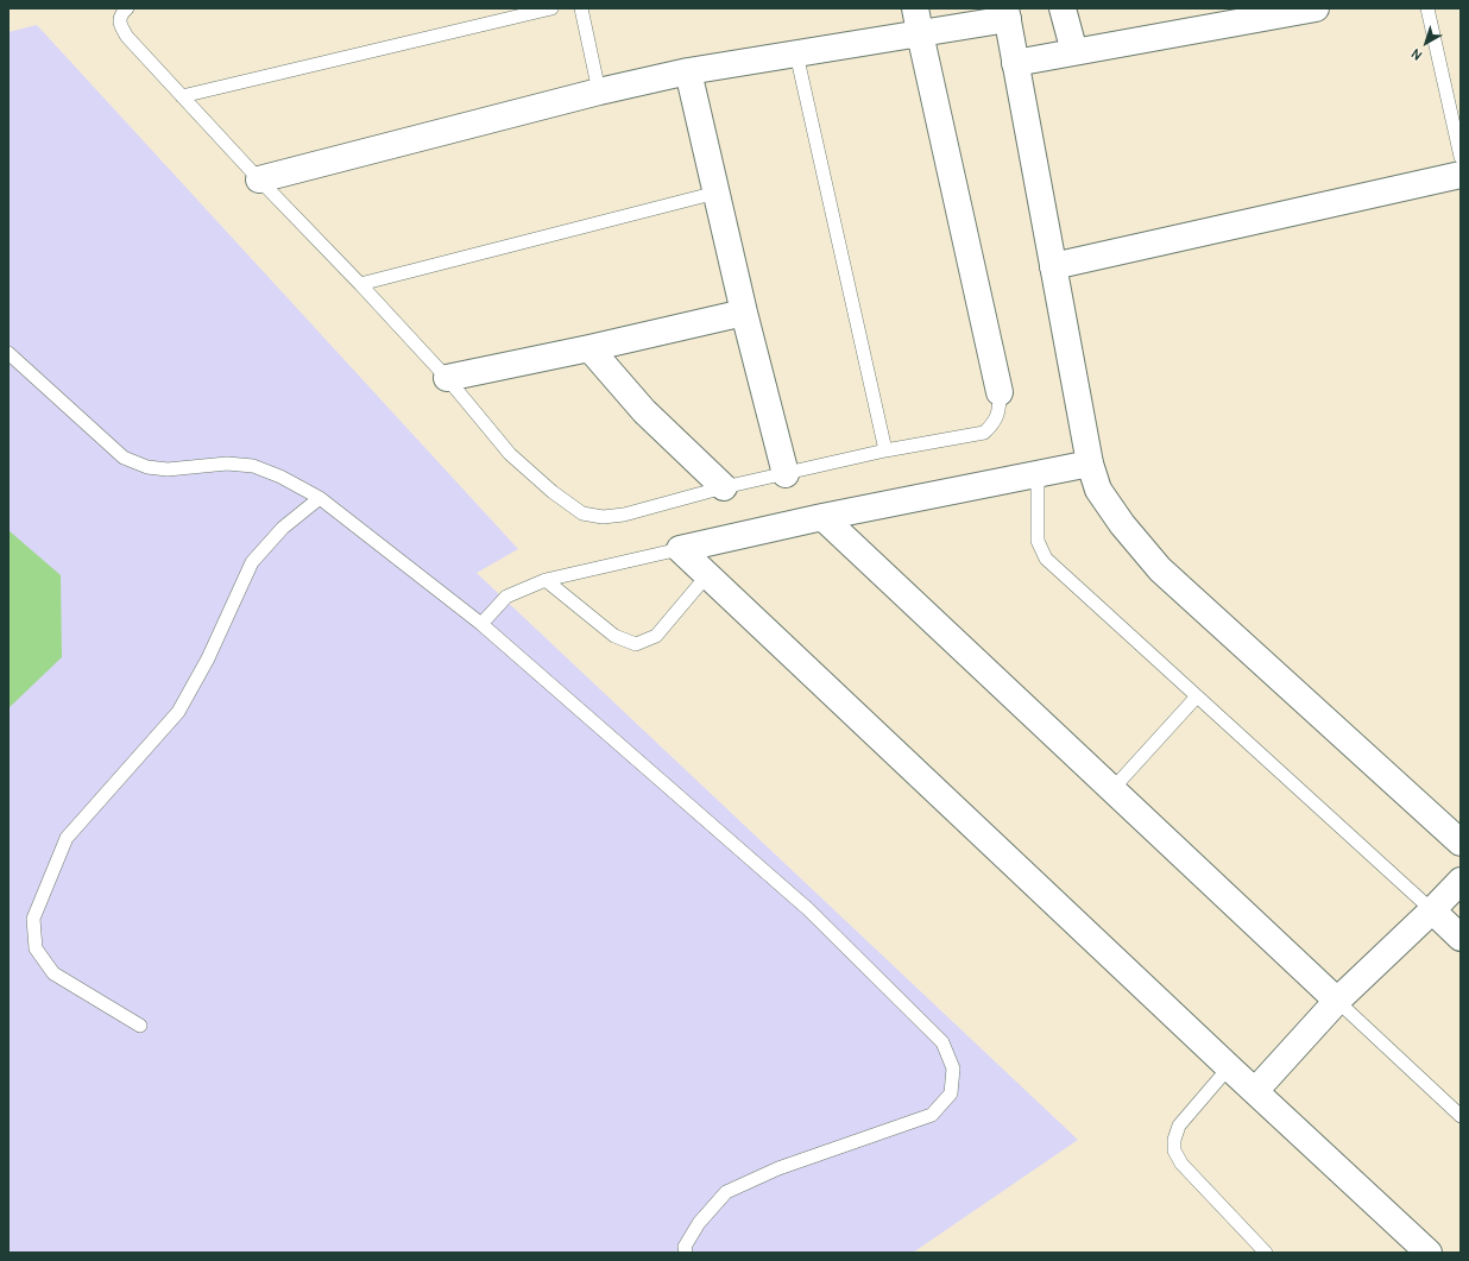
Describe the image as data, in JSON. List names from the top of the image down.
{
  "north": "bottom left"
}
